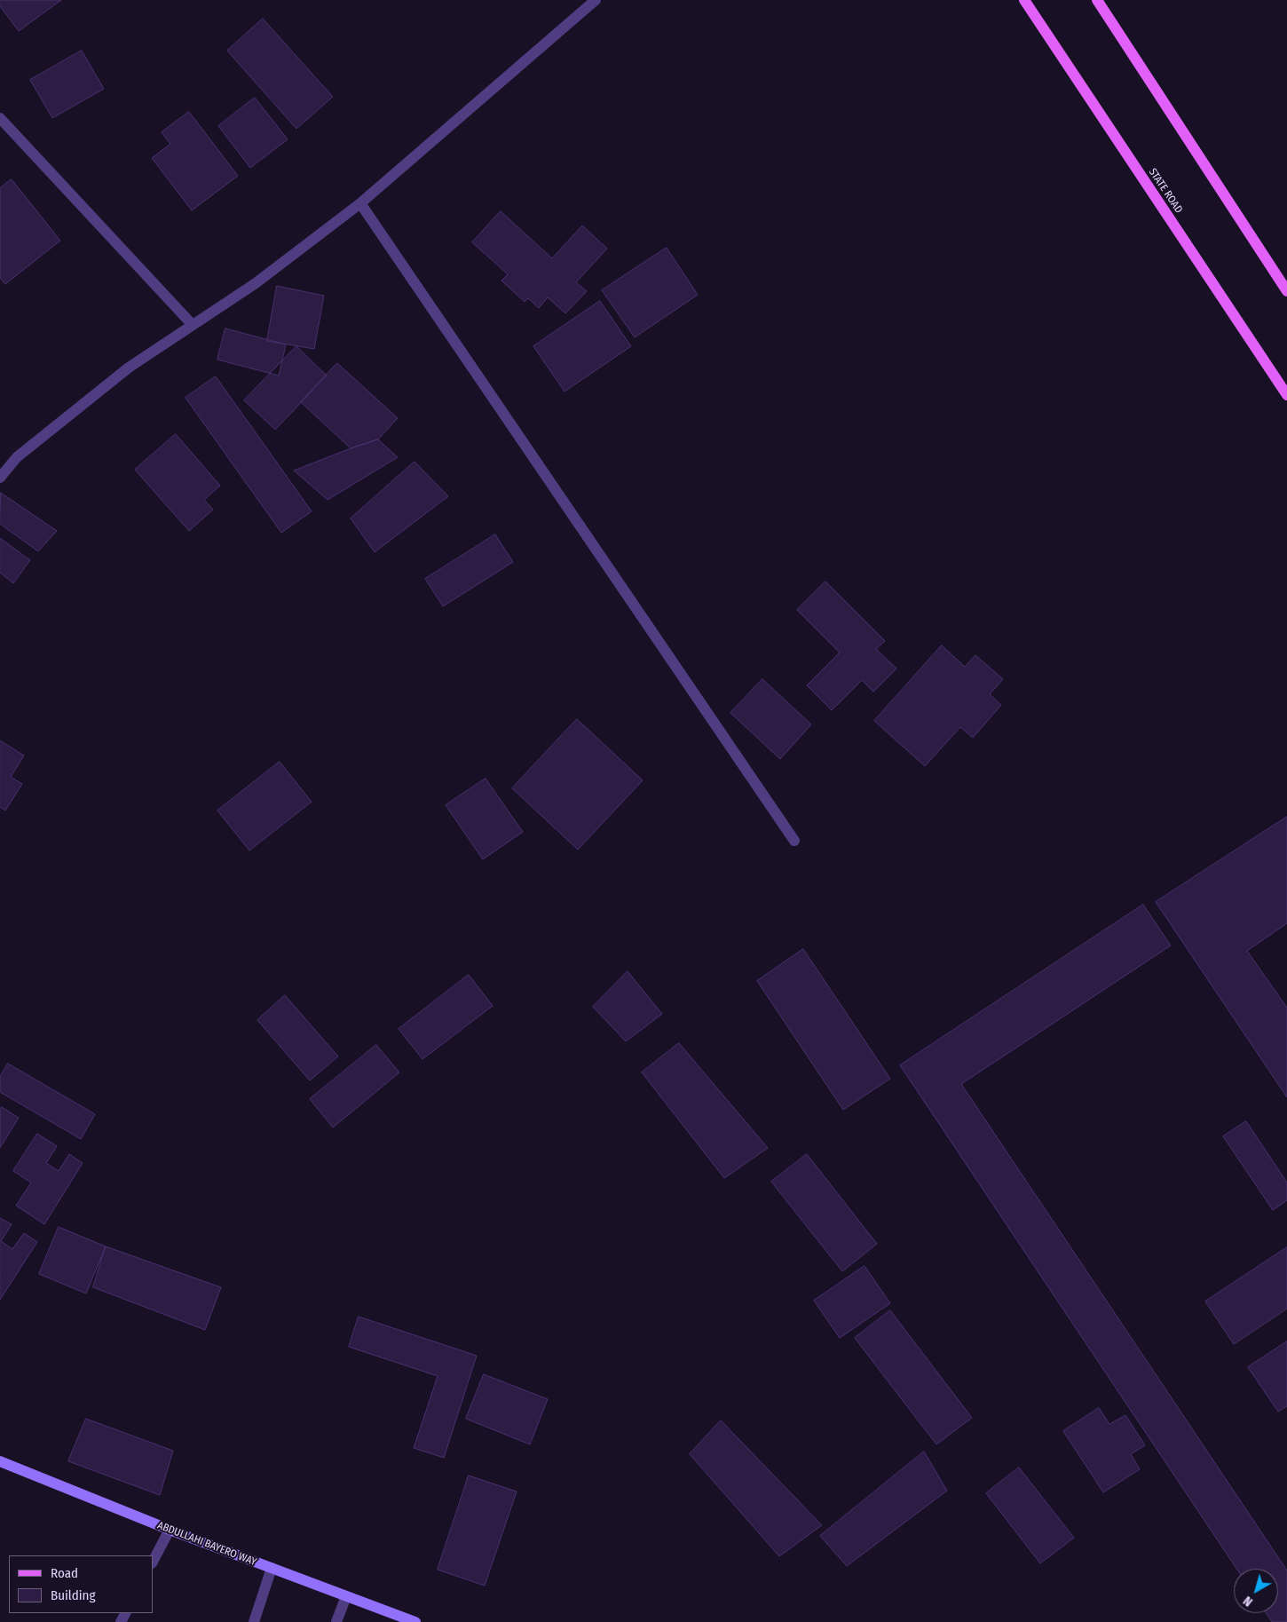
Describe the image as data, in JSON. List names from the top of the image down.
{
  "streets": {
    "main road": ["STATE ROAD"],
    "street": ["ABDULLAHI BAYERO WAY"]
  },
  "legend": ["Road", "Building"],
  "north": "bottom left"
}
